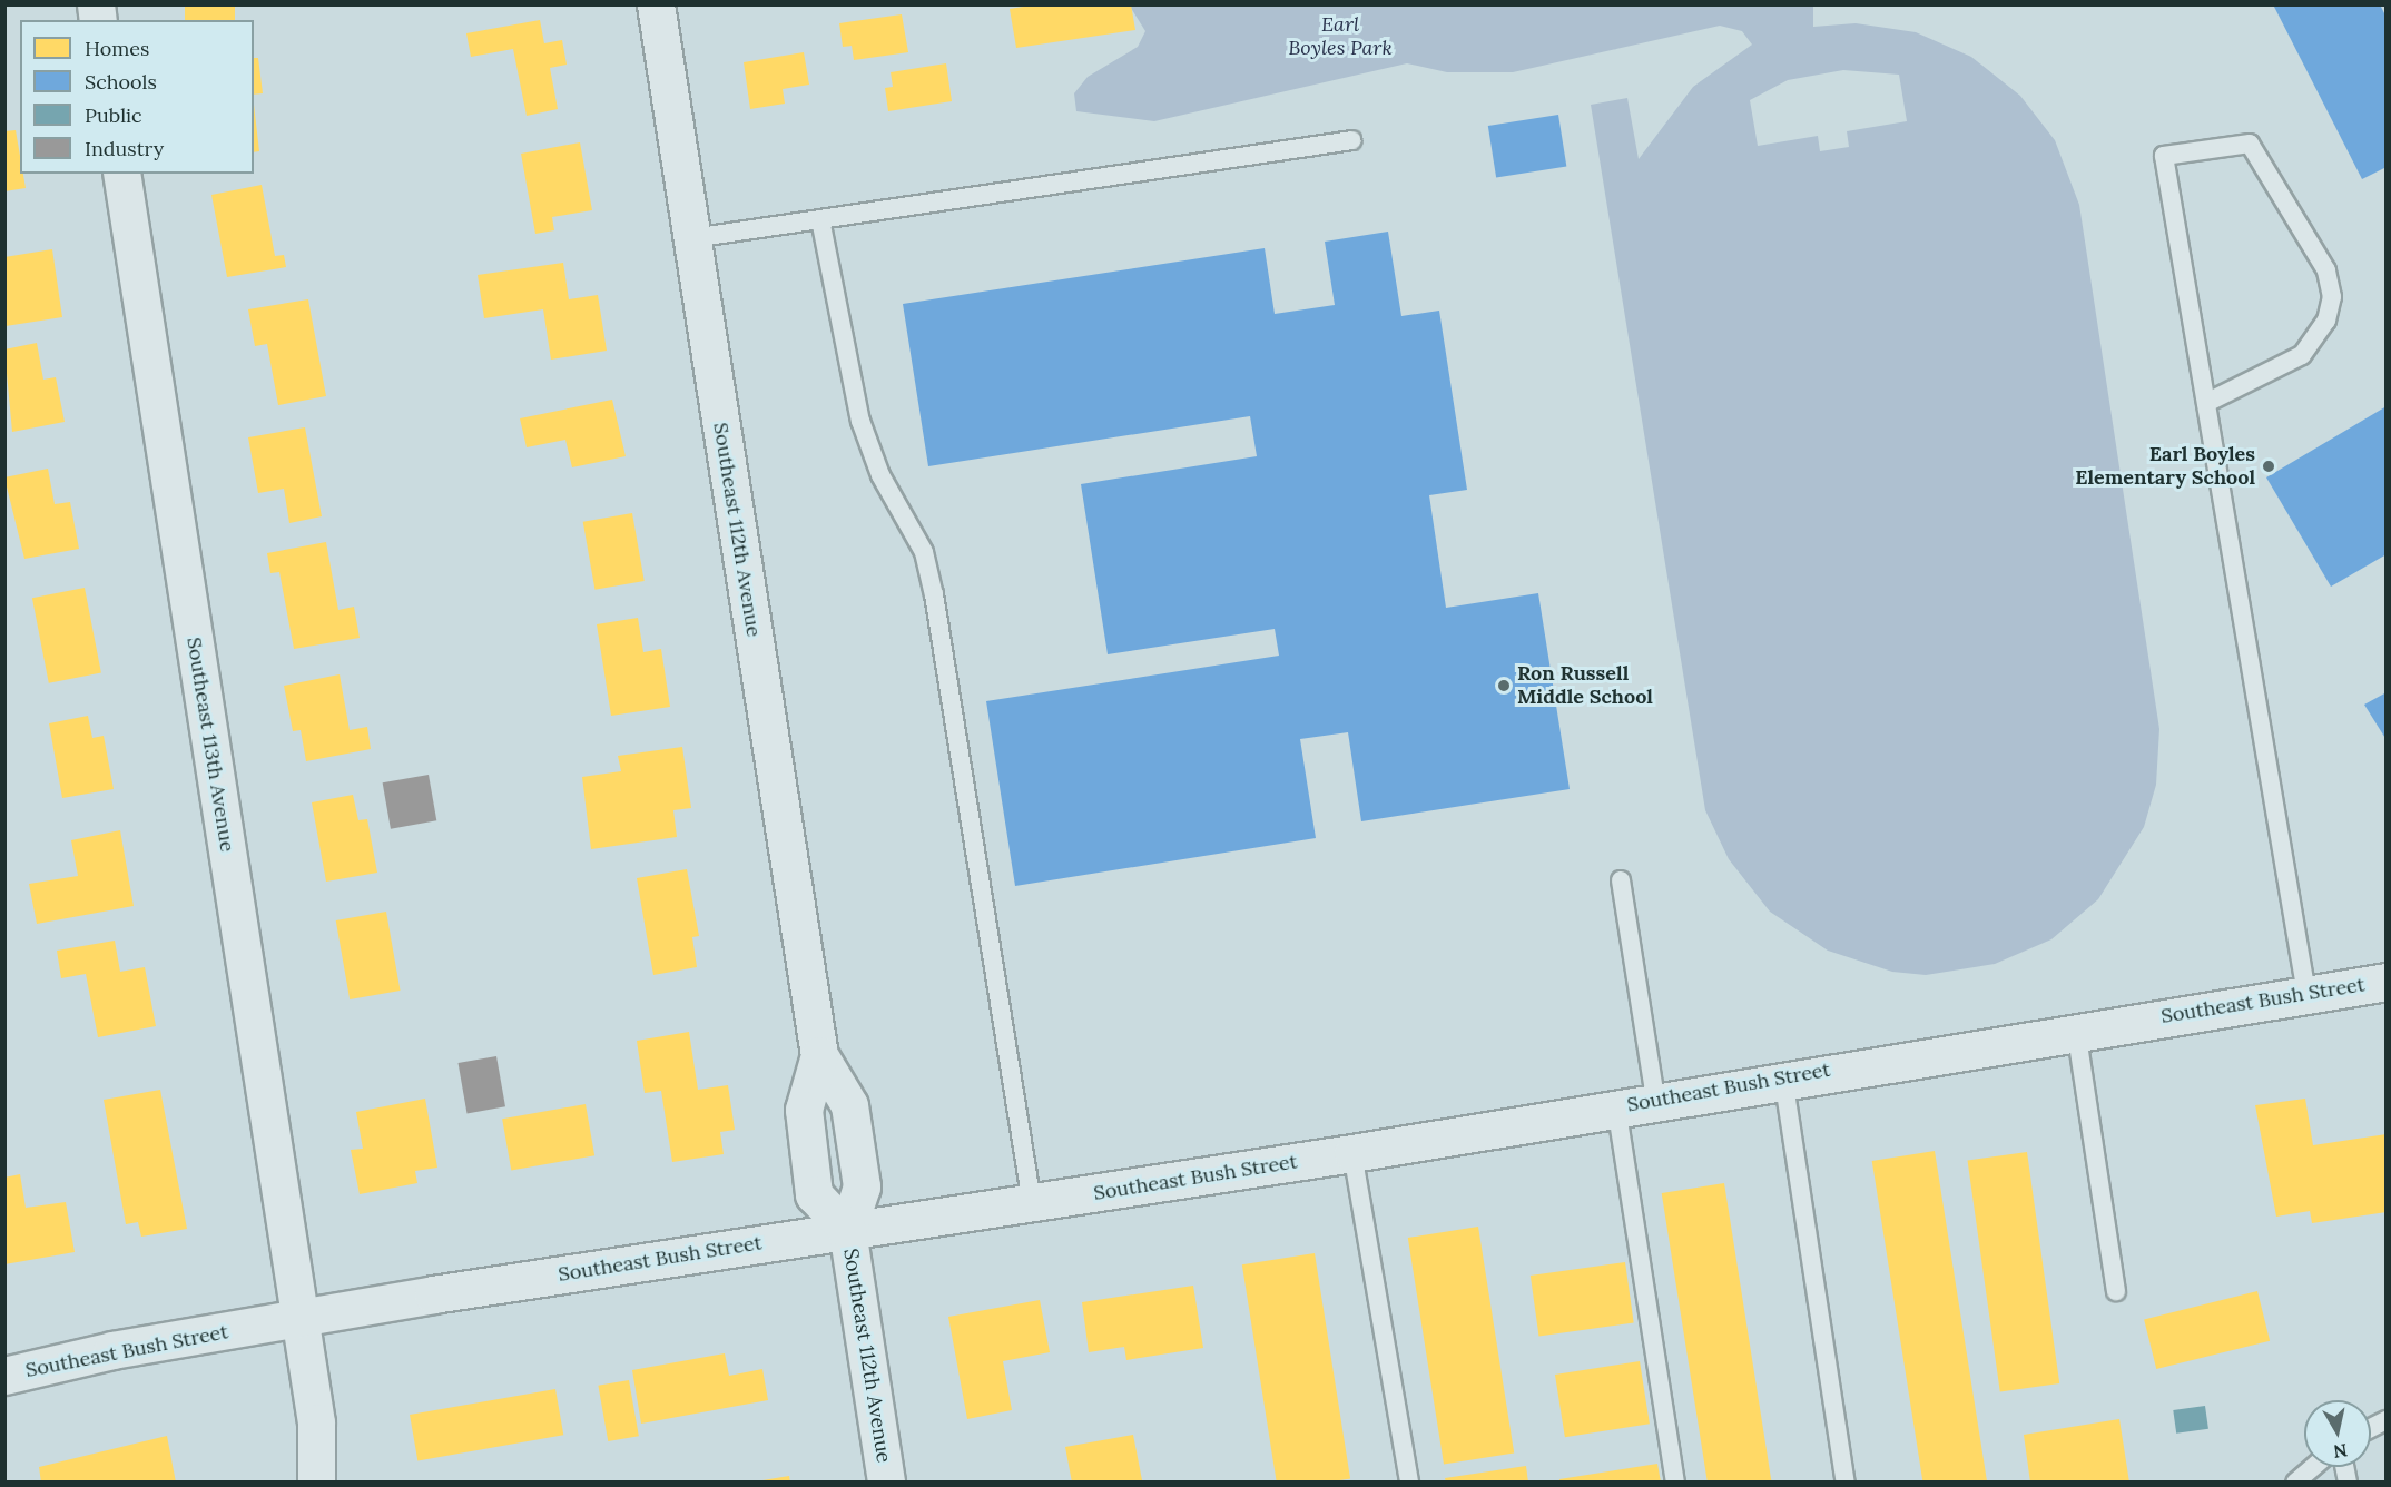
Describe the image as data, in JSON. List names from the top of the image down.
{
  "streets": {
    "street": ["Southeast 112th Avenue", "Southeast 113th Avenue", "Southeast Bush Street"]
  },
  "crossings": [
    ["Southeast 112th Avenue", "Southeast Bush Street"],
    ["Southeast 113th Avenue", "Southeast Bush Street"]
  ],
  "parks": ["Earl Boyles Park"],
  "places": ["Earl Boyles Elementary School", "Ron Russell Middle School"],
  "legend": [
    "Homes",
    "Schools",
    "Public",
    "Industry"
  ],
  "north": "bottom"
}
